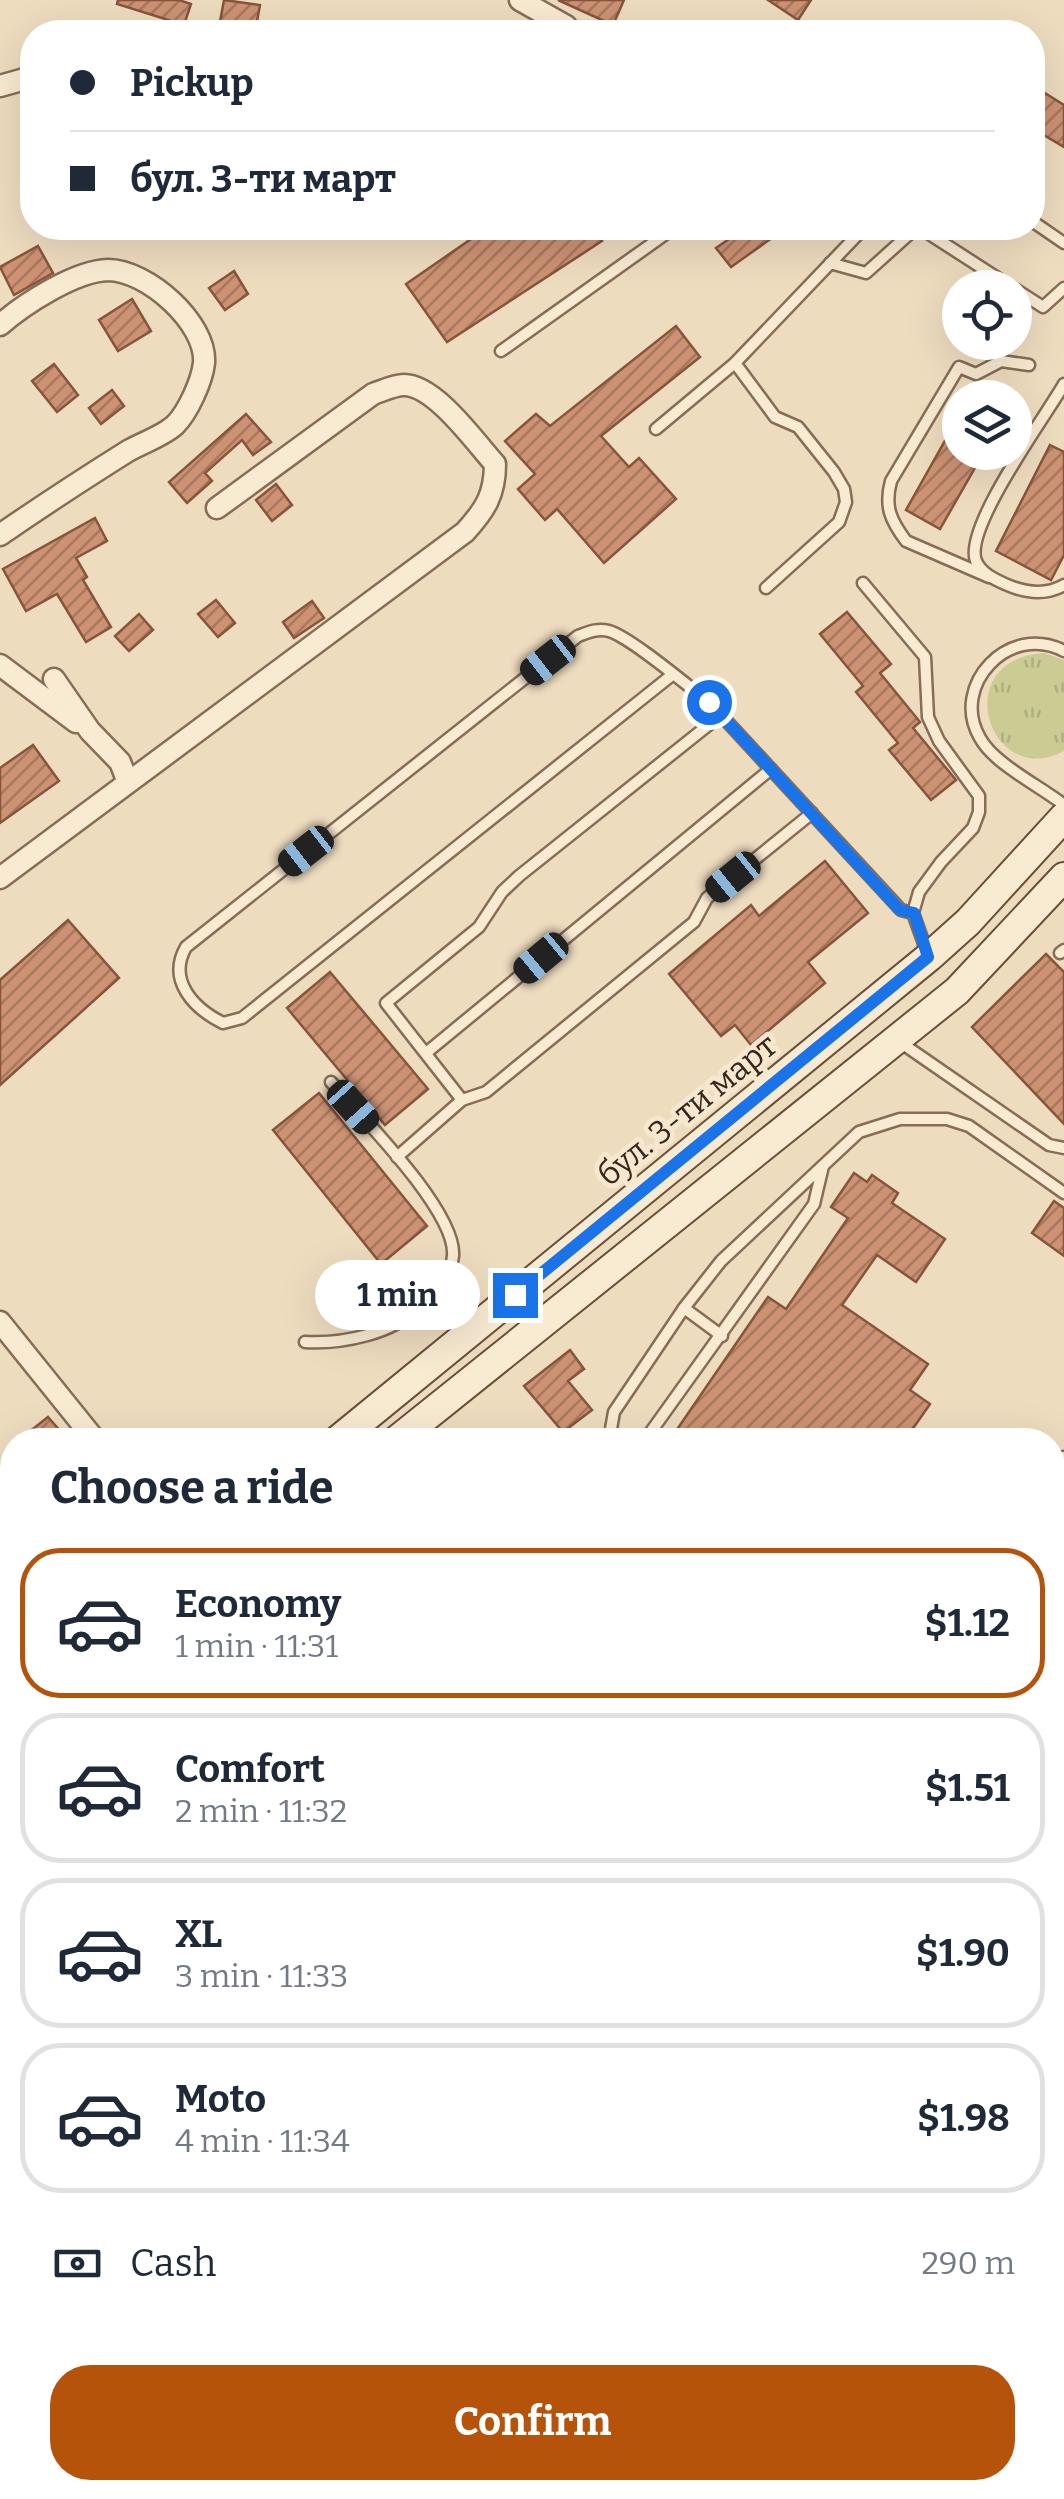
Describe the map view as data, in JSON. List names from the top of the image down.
{
  "streets": {
    "street": ["бул. 3-ти март"]
  },
  "page": {
    "banner": ["Pickup", "бул. 3-ти март"],
    "bubble": "1 min",
    "heading": "Choose a ride",
    "list": [
      {
        "name": "Economy",
        "note": "1 min · 11:31",
        "value": "$1.12"
      },
      {
        "name": "Comfort",
        "note": "2 min · 11:32",
        "value": "$1.51"
      },
      {
        "name": "XL",
        "note": "3 min · 11:33",
        "value": "$1.90"
      },
      {
        "name": "Moto",
        "note": "4 min · 11:34",
        "value": "$1.98"
      }
    ],
    "pay": ["Cash", "290 m"],
    "buttons": "Confirm"
  }
}
